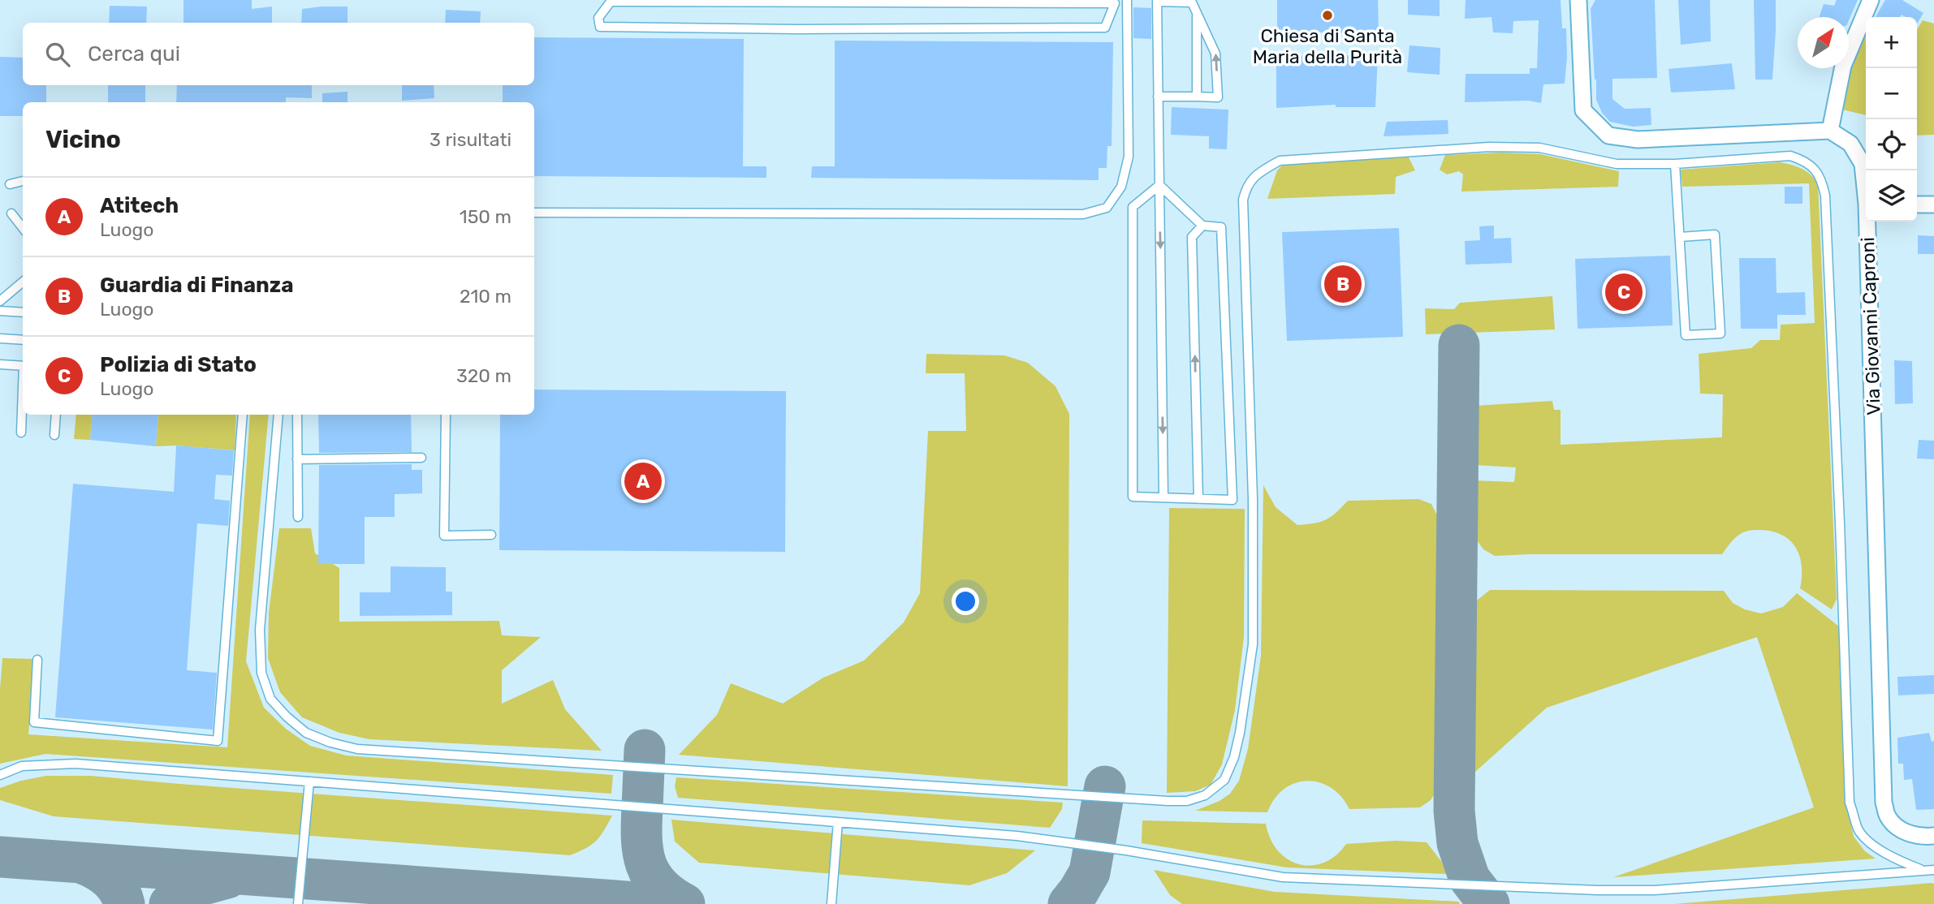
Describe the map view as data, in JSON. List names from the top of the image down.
{
  "streets": {
    "street": ["Via Giovanni Caproni"]
  },
  "places": ["Chiesa di Santa Maria della Purità"],
  "north": "top right",
  "page": {
    "map_buttons": ["+", "−"],
    "search": "Cerca qui",
    "heading": ["Vicino", "3 risultati"],
    "list": [
      {
        "mark": "A",
        "name": "Atitech",
        "note": "Luogo",
        "value": "150 m"
      },
      {
        "mark": "B",
        "name": "Guardia di Finanza",
        "note": "Luogo",
        "value": "210 m"
      },
      {
        "mark": "C",
        "name": "Polizia di Stato",
        "note": "Luogo",
        "value": "320 m"
      }
    ],
    "pins": ["B", "C", "A"]
  }
}
